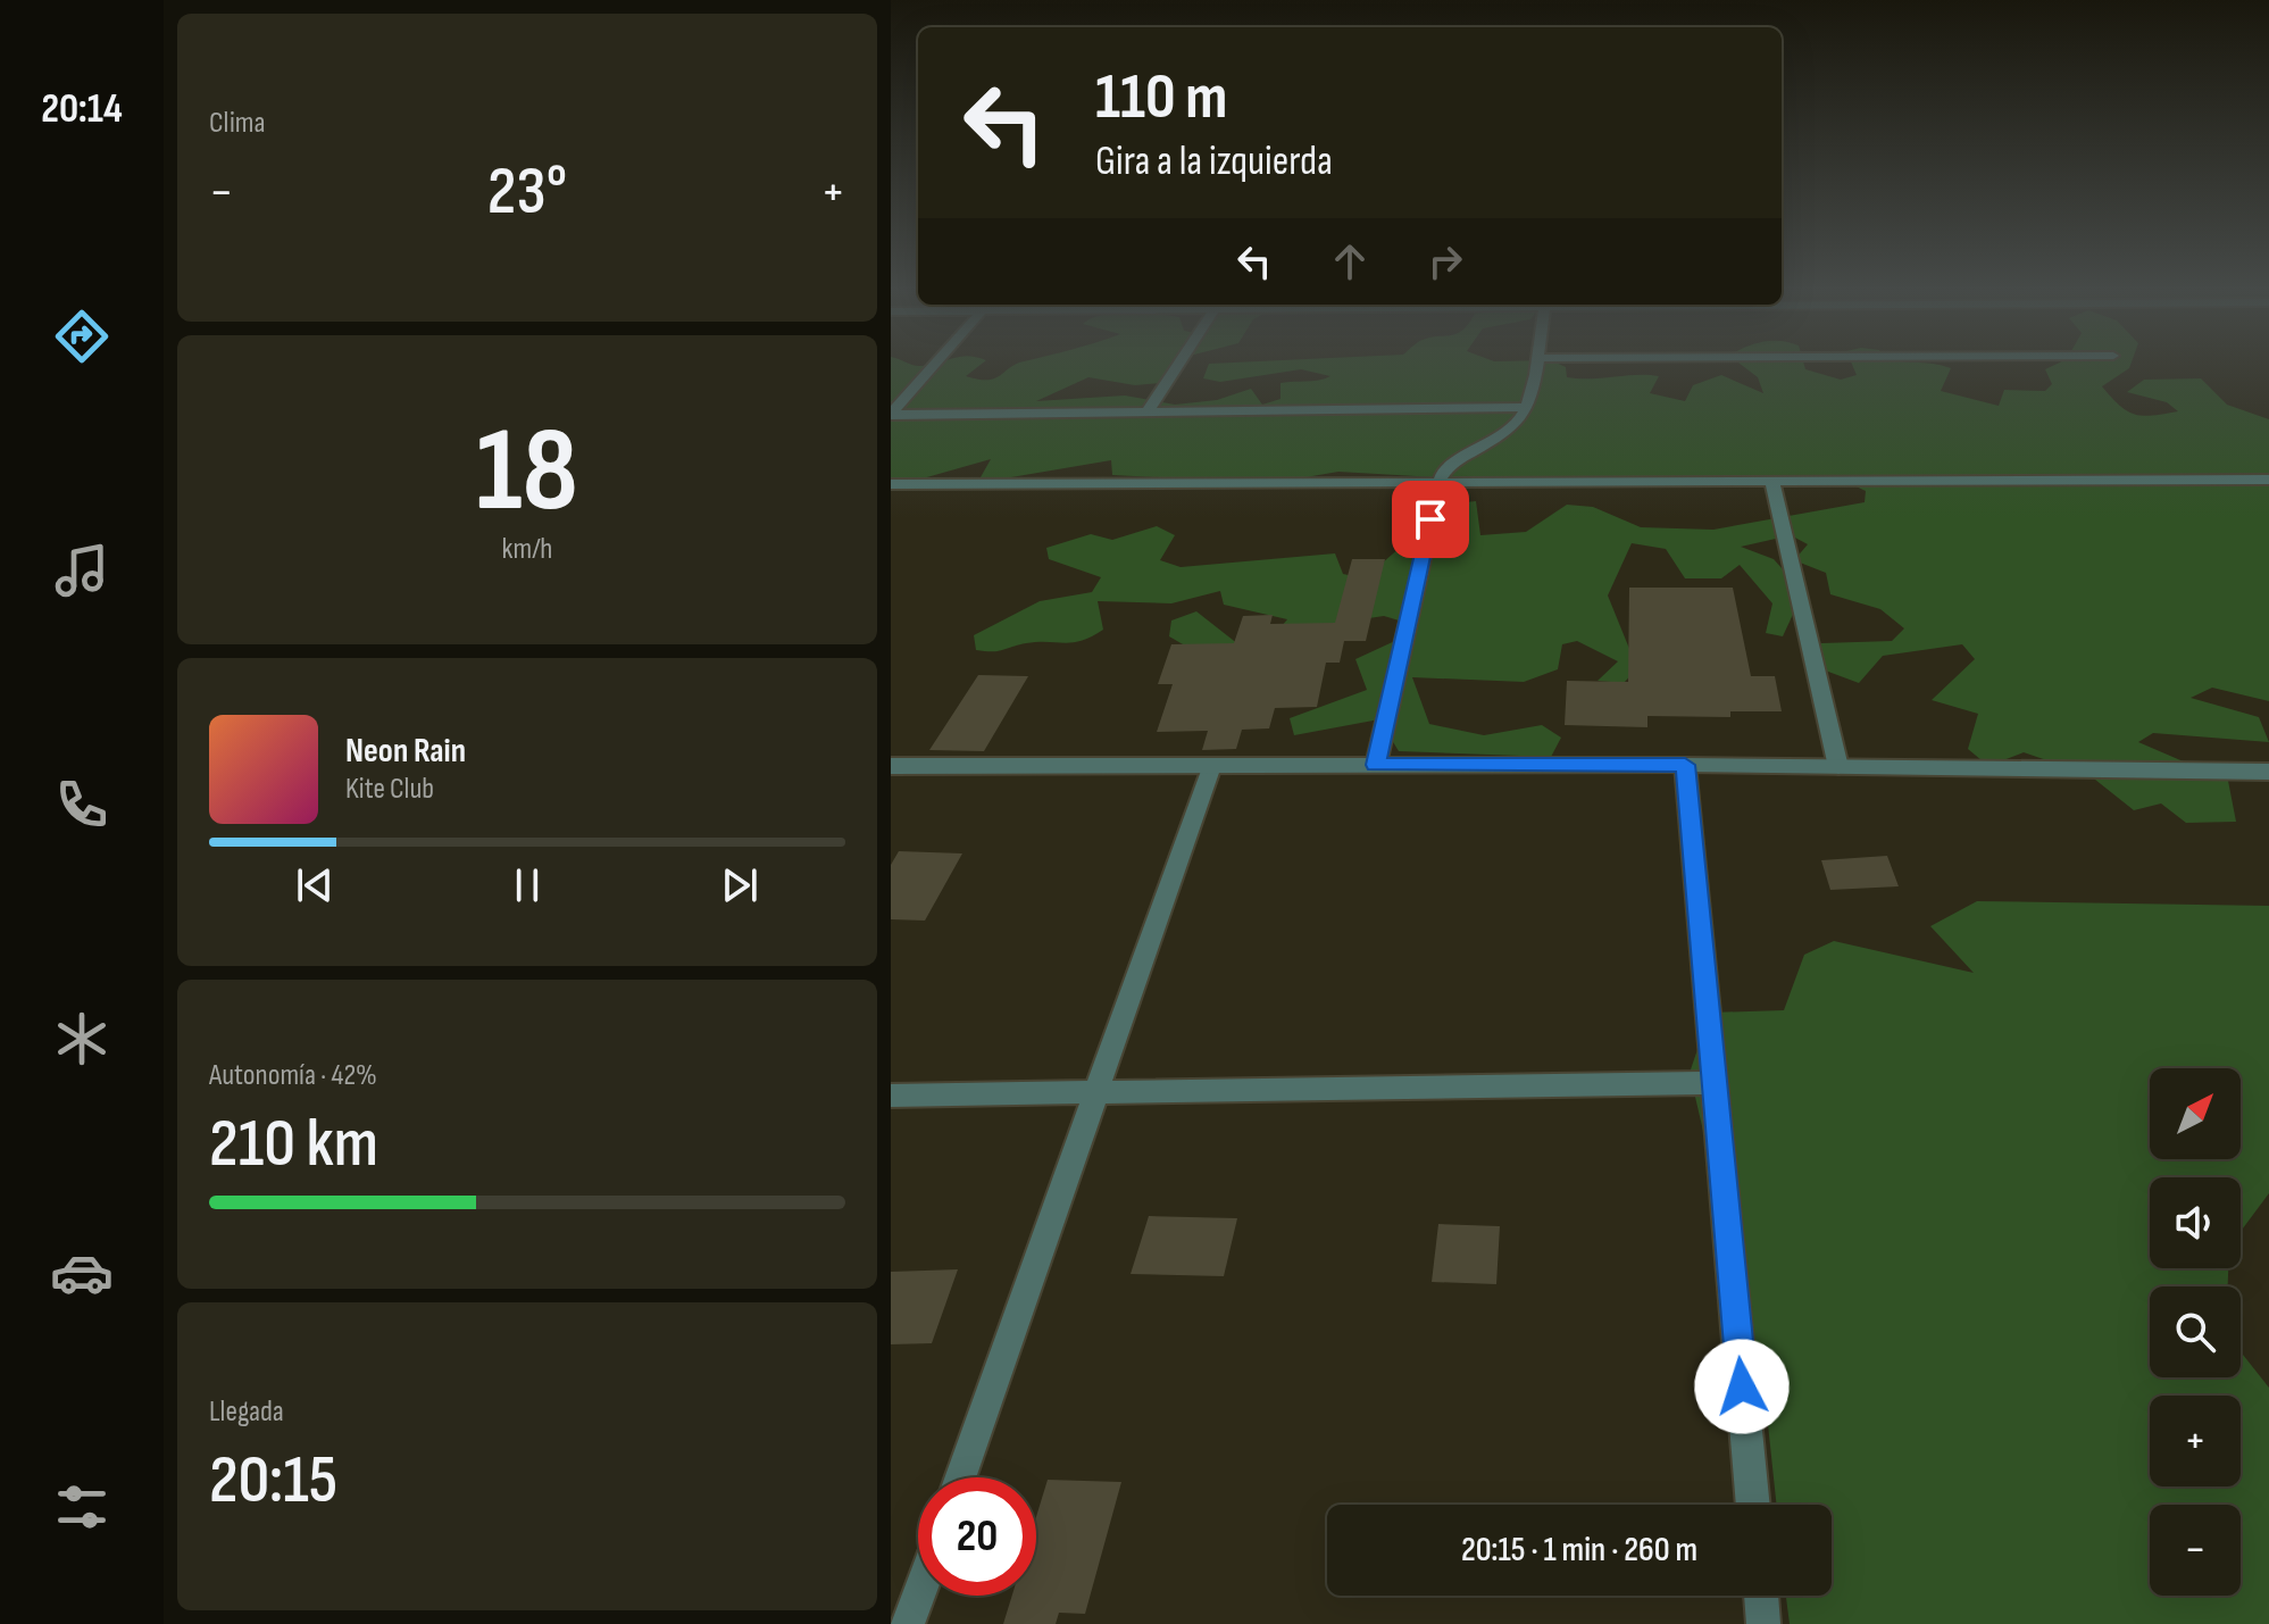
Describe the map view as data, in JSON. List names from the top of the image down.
{
  "north": "top right",
  "page": {
    "tabs": "20:14",
    "tile": [
      "Clima",
      ["18", "km/h"],
      ["Autonomía · 42%", "210 km"],
      ["Llegada", "20:15"]
    ],
    "turn": ["110 m", "Gira a la izquierda"],
    "heat": ["−", "23°", "+"],
    "song": ["Neon Rain", "Kite Club"],
    "map_buttons": ["+", "−"],
    "limit": "20",
    "trip": "20:15 · 1 min · 260 m"
  }
}
